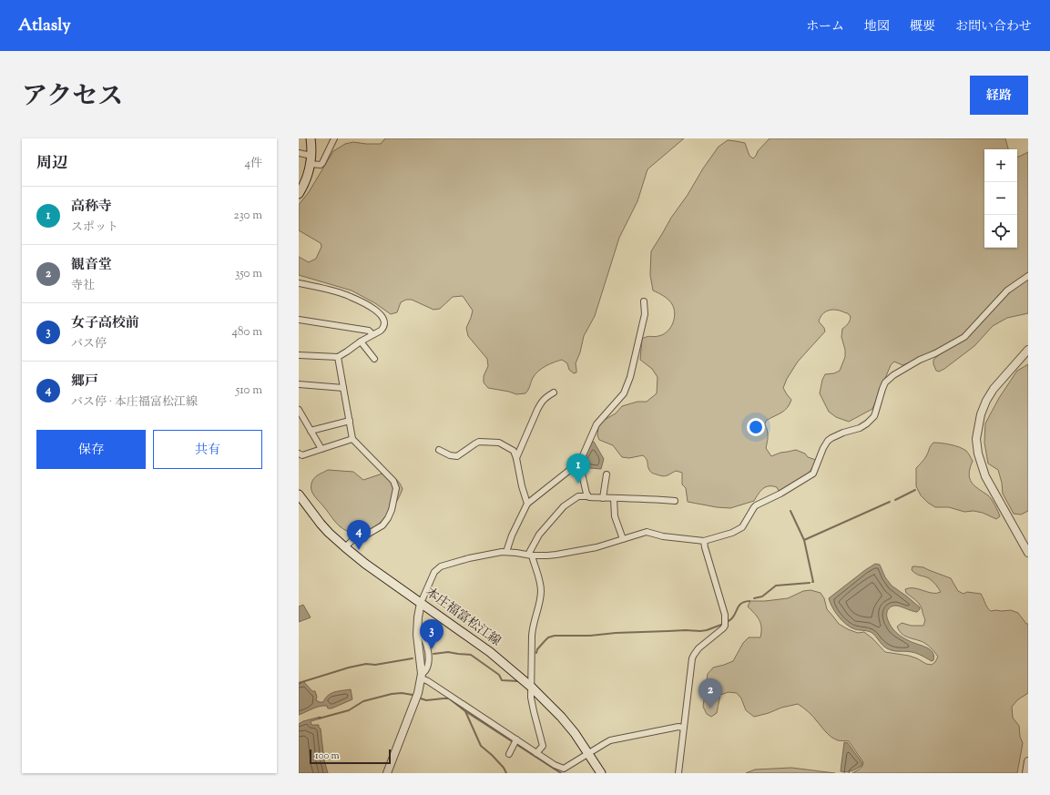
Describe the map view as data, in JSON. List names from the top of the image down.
{
  "streets": {
    "main road": ["本庄福富松江線"]
  },
  "scale_bar": "100 m",
  "page": {
    "header": "Atlasly",
    "nav": [
      "ホーム",
      "地図",
      "概要",
      "お問い合わせ"
    ],
    "title": "アクセス",
    "buttons": [
      "経路",
      ["保存", "共有"]
    ],
    "heading": ["周辺", "4件"],
    "map_buttons": ["+", "−"],
    "list": [
      {
        "mark": "1",
        "name": "高称寺",
        "note": "スポット",
        "value": "230 m"
      },
      {
        "mark": "2",
        "name": "観音堂",
        "note": "寺社",
        "value": "350 m"
      },
      {
        "mark": "3",
        "name": "女子高校前",
        "note": "バス停",
        "value": "480 m"
      },
      {
        "mark": "4",
        "name": "郷戸",
        "note": "バス停 · 本庄福富松江線",
        "value": "510 m"
      }
    ],
    "pins": [
      "1",
      "4",
      "3",
      "2"
    ],
    "scale": "100 m"
  }
}
